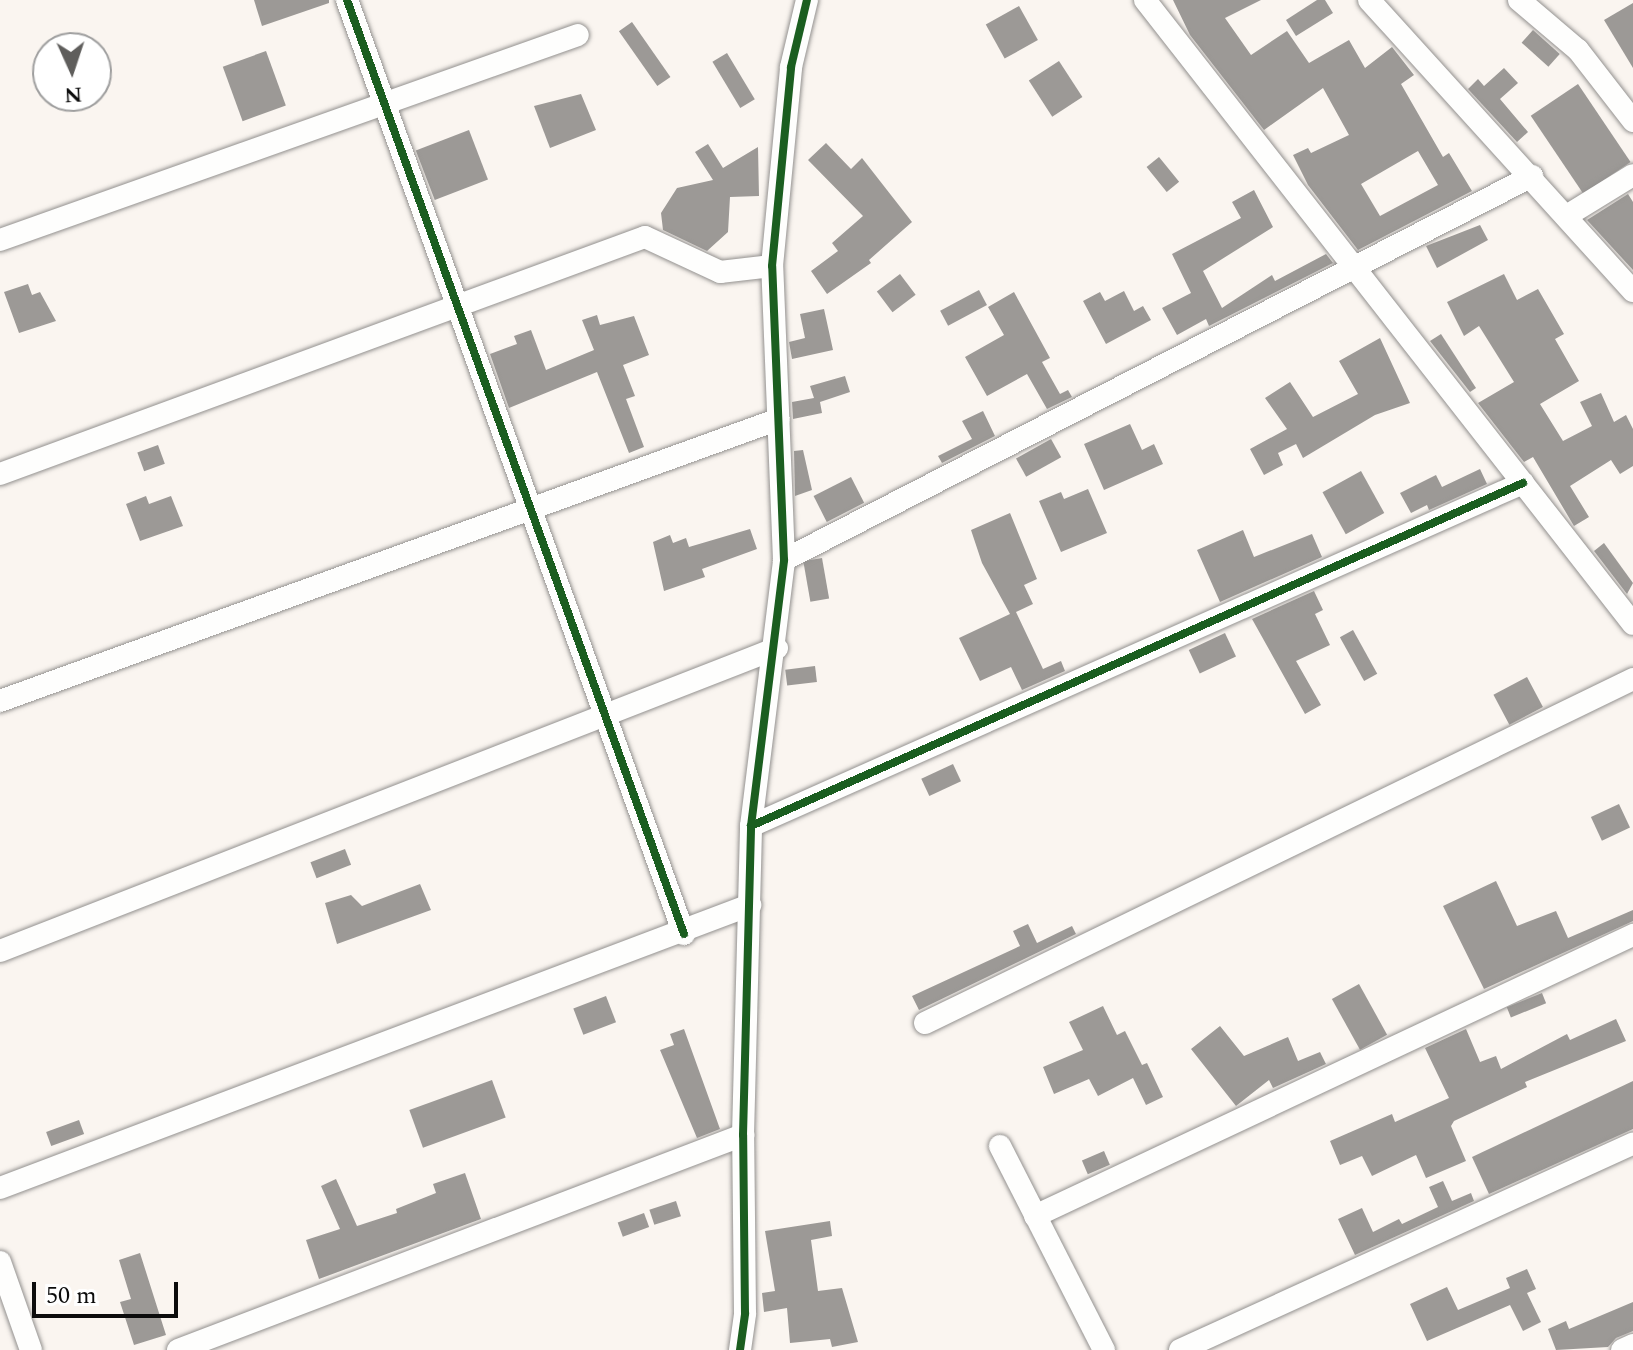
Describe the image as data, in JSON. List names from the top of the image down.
{
  "scale_bar": "50 m",
  "north": "bottom"
}
